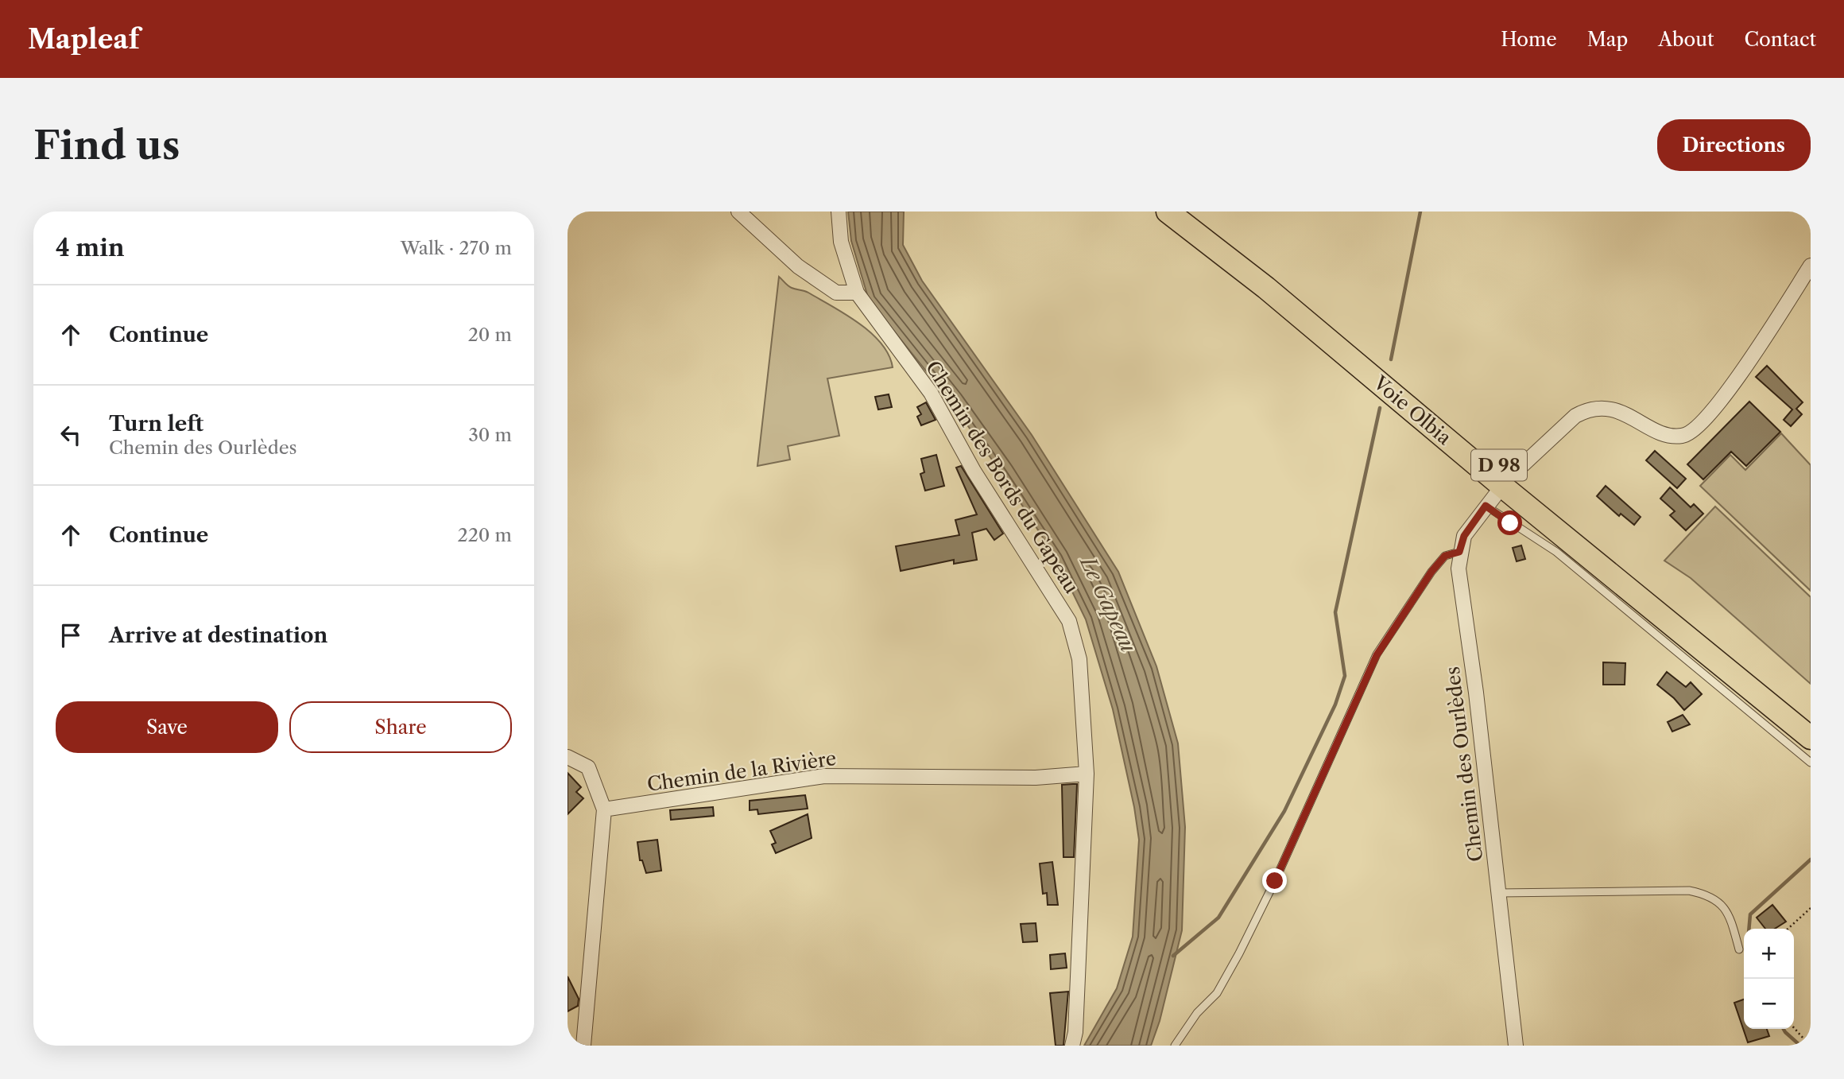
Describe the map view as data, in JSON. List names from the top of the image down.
{
  "streets": {
    "highway": ["Voie Olbia", "D 98"],
    "street": ["Chemin des Bords du Gapeau", "Chemin des Ourlèdes", "Chemin de la Rivière"]
  },
  "crossings": [
    ["Chemin des Bords du Gapeau", "Chemin de la Rivière"]
  ],
  "water": ["Le Gapeau"],
  "page": {
    "header": "Mapleaf",
    "nav": [
      "Home",
      "Map",
      "About",
      "Contact"
    ],
    "buttons": [
      "Directions",
      ["Save", "Share"]
    ],
    "title": "Find us",
    "heading": ["4 min", "Walk · 270 m"],
    "list": [
      ["Continue", "20 m"],
      ["Turn left", "Chemin des Ourlèdes", "30 m"],
      ["Continue", "220 m"],
      "Arrive at destination"
    ],
    "map_buttons": ["+", "−"]
  }
}
